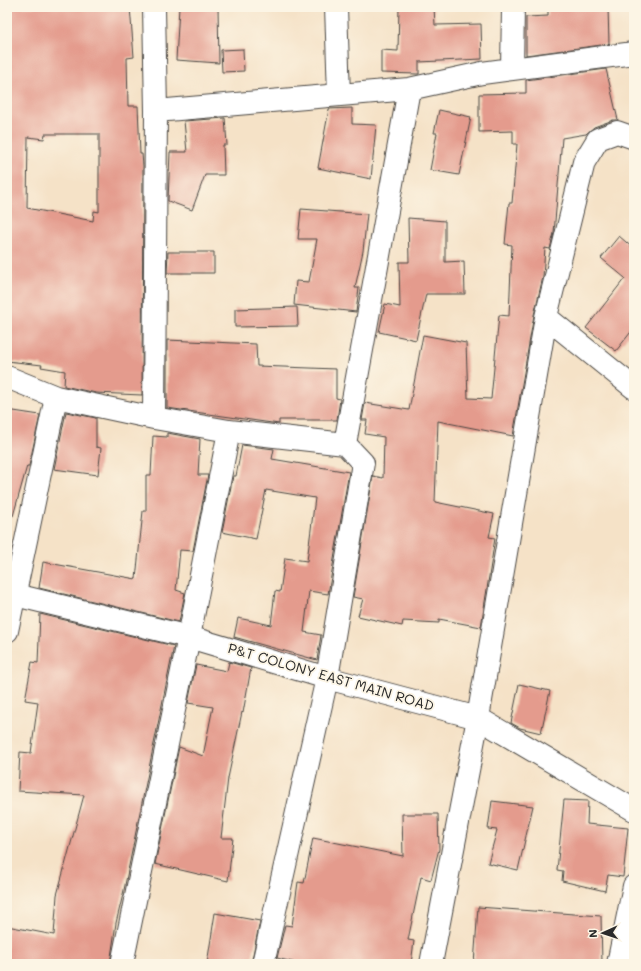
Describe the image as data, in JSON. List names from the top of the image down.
{
  "streets": {
    "street": ["P&T COLONY EAST MAIN ROAD"]
  },
  "north": "left"
}
